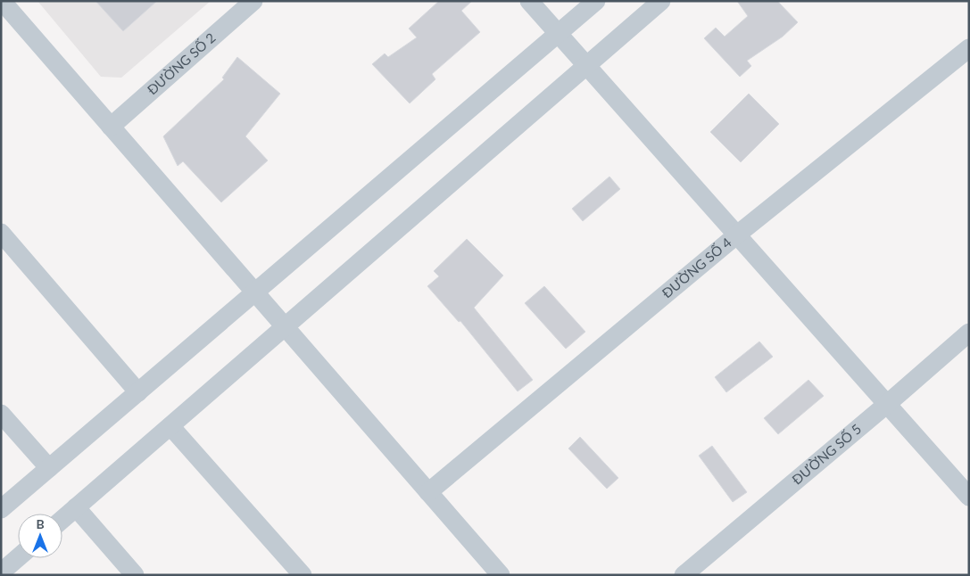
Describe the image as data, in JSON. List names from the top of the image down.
{
  "streets": {
    "street": ["ĐƯỜNG SỐ 2", "ĐƯỜNG SỐ 4", "ĐƯỜNG SỐ 5"]
  },
  "north": "top"
}
